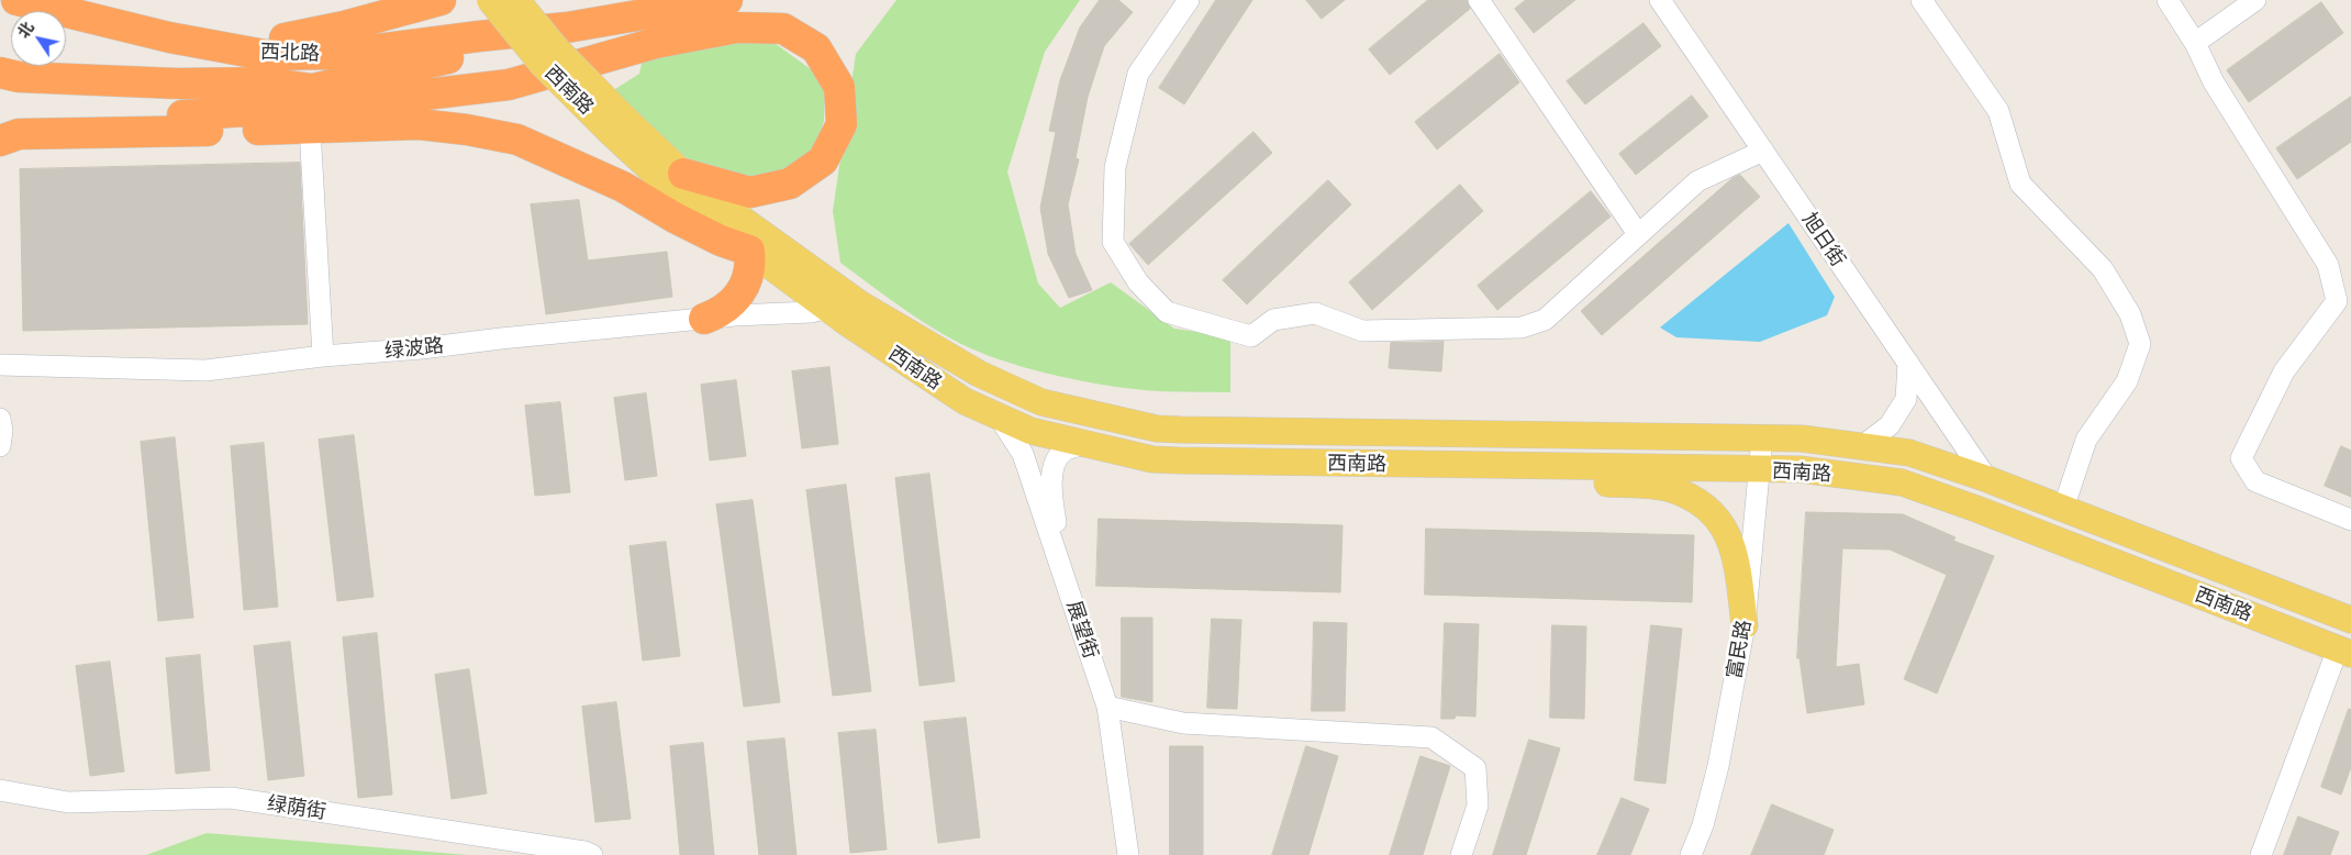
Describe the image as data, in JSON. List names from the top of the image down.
{
  "streets": {
    "highway": ["西北路"],
    "main road": ["西南路"],
    "street": [
      "旭日街",
      "绿波路",
      "展望街",
      "富民路",
      "绿荫街"
    ]
  },
  "crossings": [
    ["西南路", "旭日街"],
    ["西南路", "绿波路"],
    ["西南路", "展望街"],
    ["西南路", "富民路"]
  ],
  "north": "top left"
}
